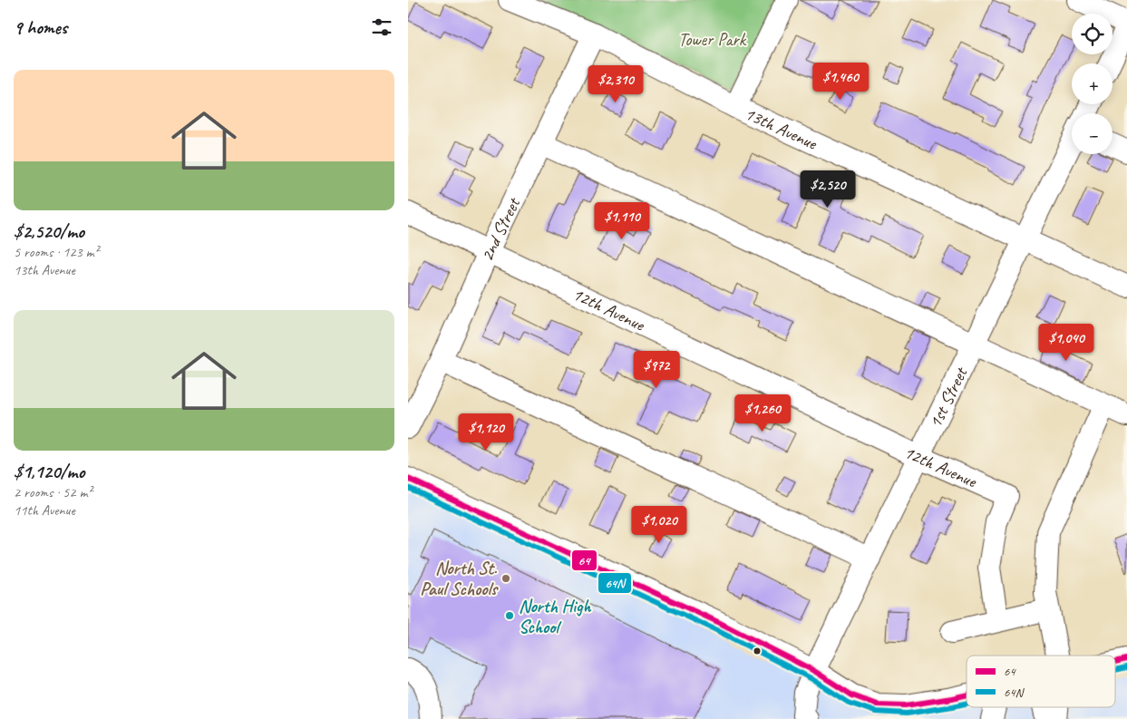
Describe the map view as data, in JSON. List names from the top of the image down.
{
  "streets": {
    "street": [
      "13th Avenue",
      "2nd Street",
      "12th Avenue",
      "1st Street"
    ]
  },
  "crossings": [
    ["13th Avenue", "2nd Street"],
    ["13th Avenue", "1st Street"],
    ["2nd Street", "12th Avenue"],
    ["12th Avenue", "1st Street"]
  ],
  "parks": ["Tower Park"],
  "places": ["North St. Paul Schools", "North High School"],
  "lines": ["transit line 64", "transit line 64N"],
  "legend": ["64", "64N"],
  "page": {
    "heading": "9 homes",
    "map_buttons": ["+", "−"],
    "list": [
      {
        "name": "$2,520/mo",
        "note": "5 rooms · 123 m² · 13th Avenue"
      },
      {
        "name": "$1,120/mo",
        "note": "2 rooms · 52 m² · 11th Avenue"
      }
    ],
    "price": [
      "$1,460",
      "$2,310",
      "$2,520",
      "$1,110",
      "$1,040",
      "$972",
      "$1,260",
      "$1,120",
      "$1,020"
    ]
  }
}
